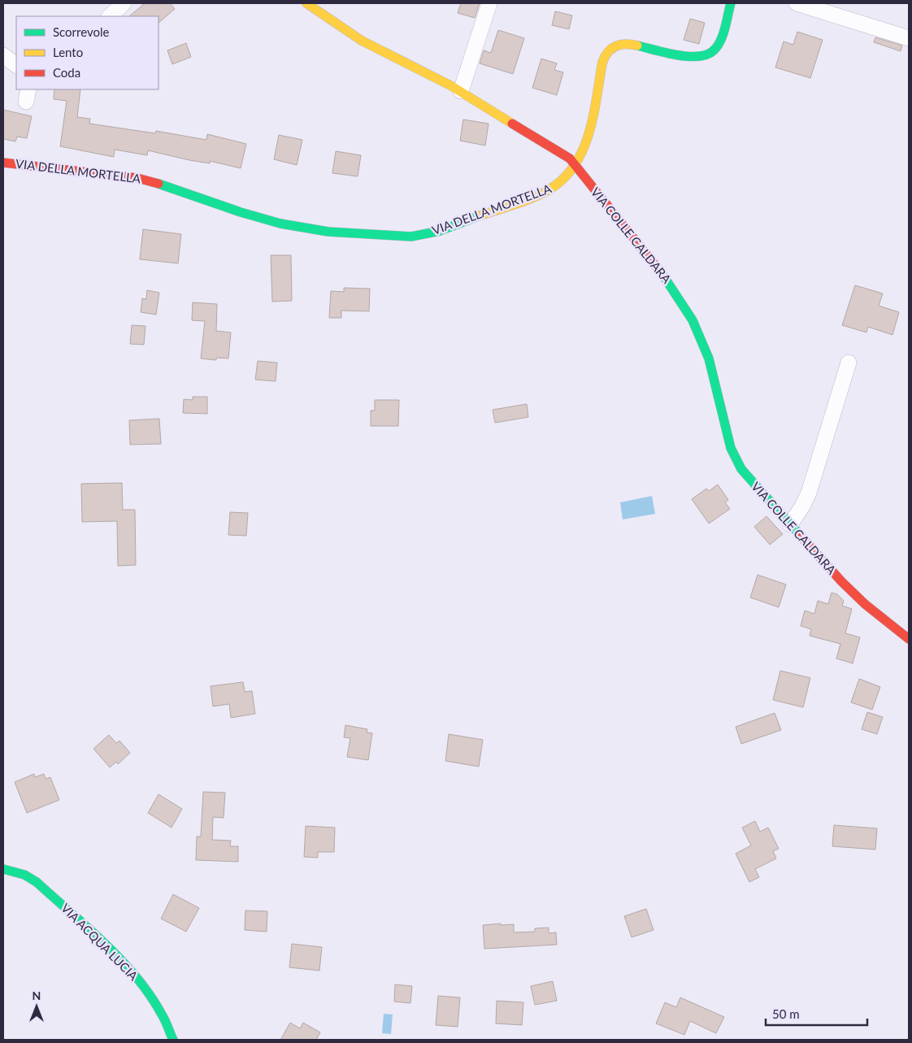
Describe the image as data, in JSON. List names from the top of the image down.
{
  "streets": {
    "street": ["VIA DELLA MORTELLA", "VIA COLLE CALDARA", "VIA ACQUA LUCIA"]
  },
  "crossings": [
    ["VIA DELLA MORTELLA", "VIA COLLE CALDARA"]
  ],
  "legend": ["Scorrevole", "Lento", "Coda"],
  "scale_bar": "50 m",
  "north": "top"
}
